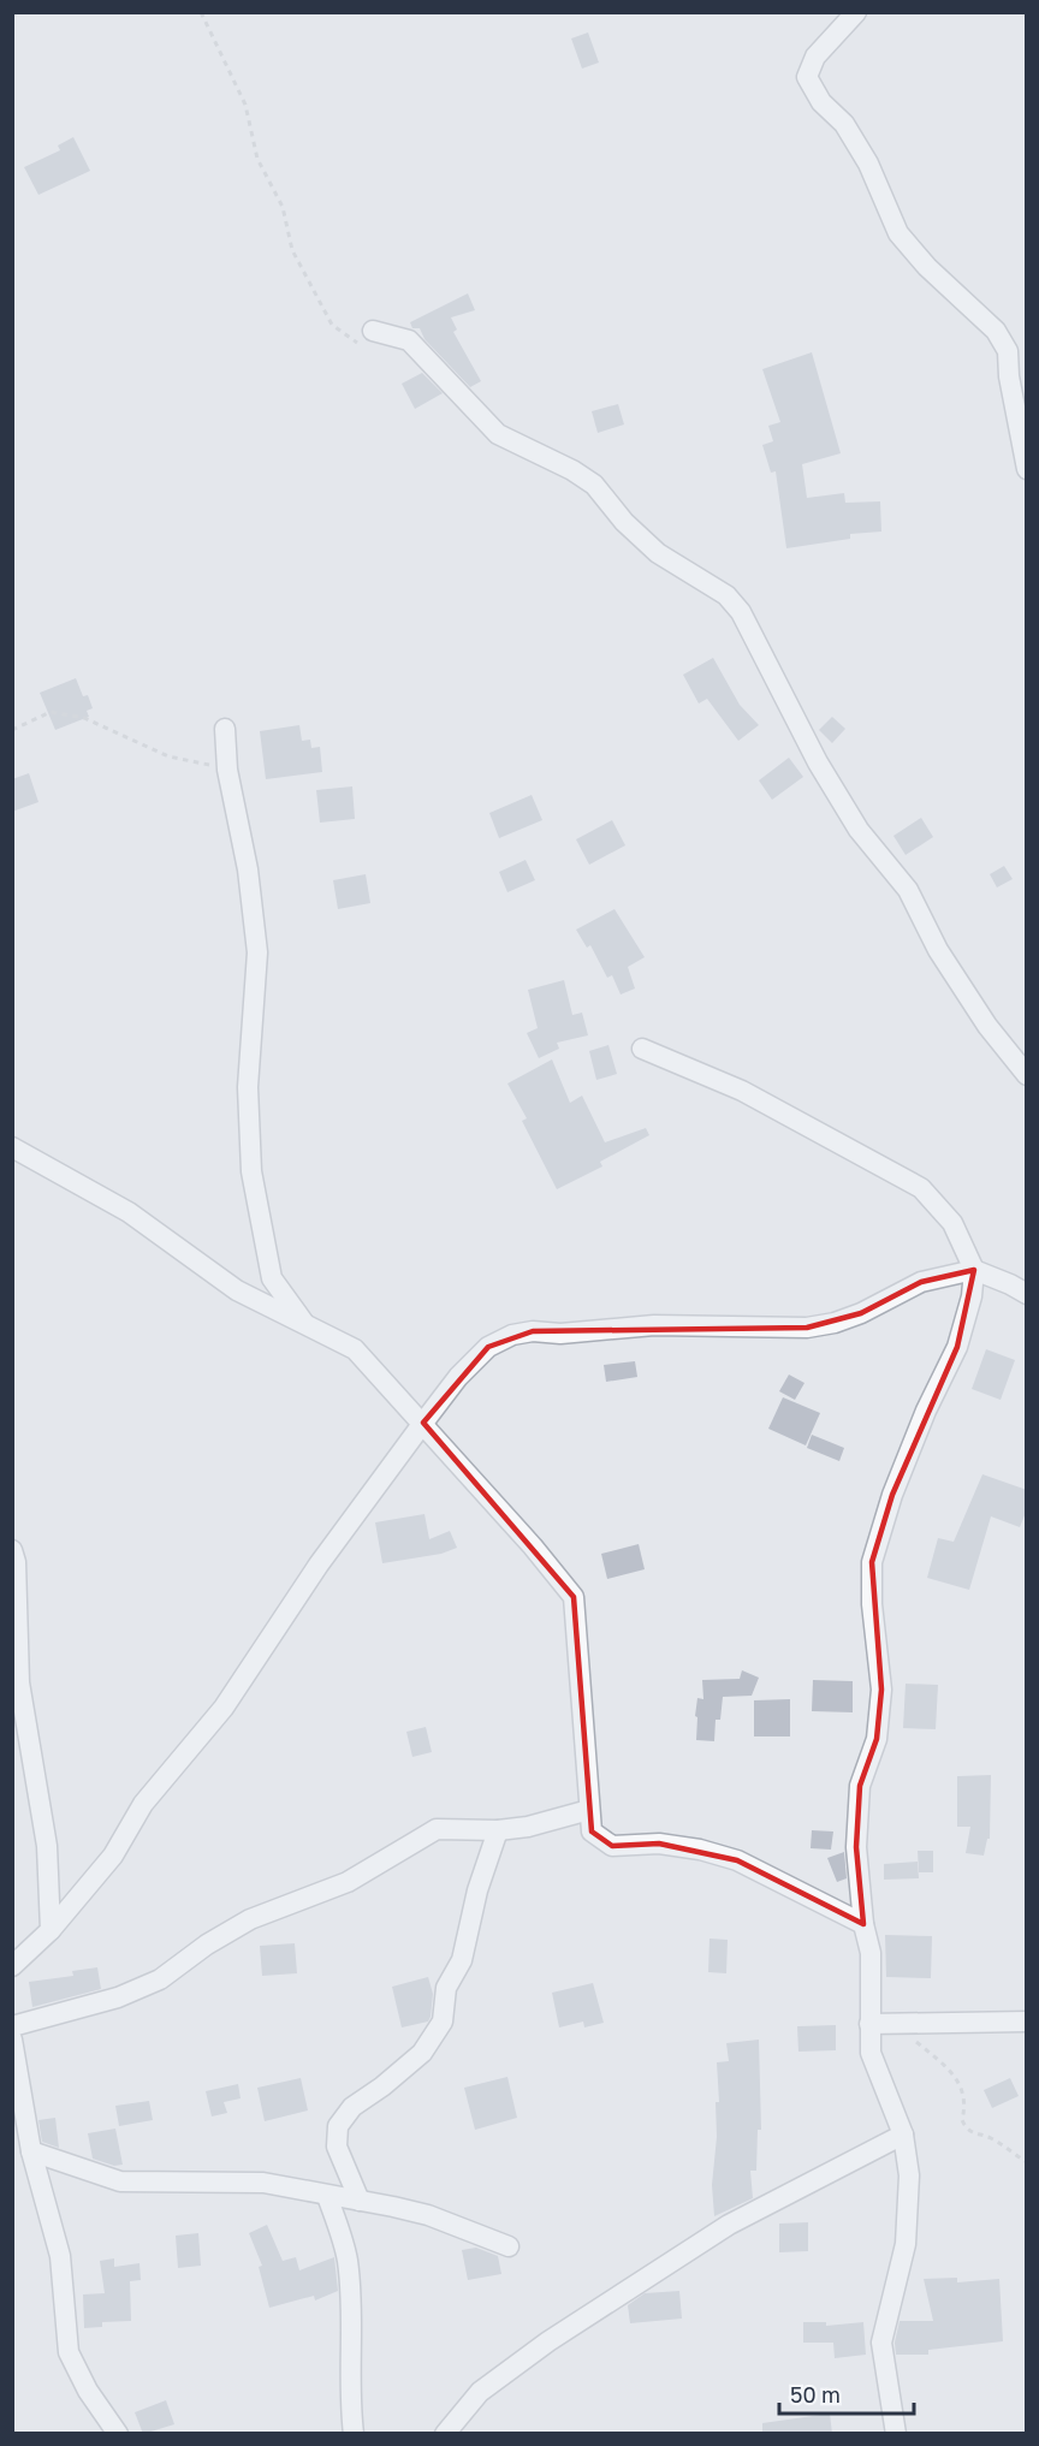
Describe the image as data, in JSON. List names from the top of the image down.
{
  "scale_bar": "50 m"
}
